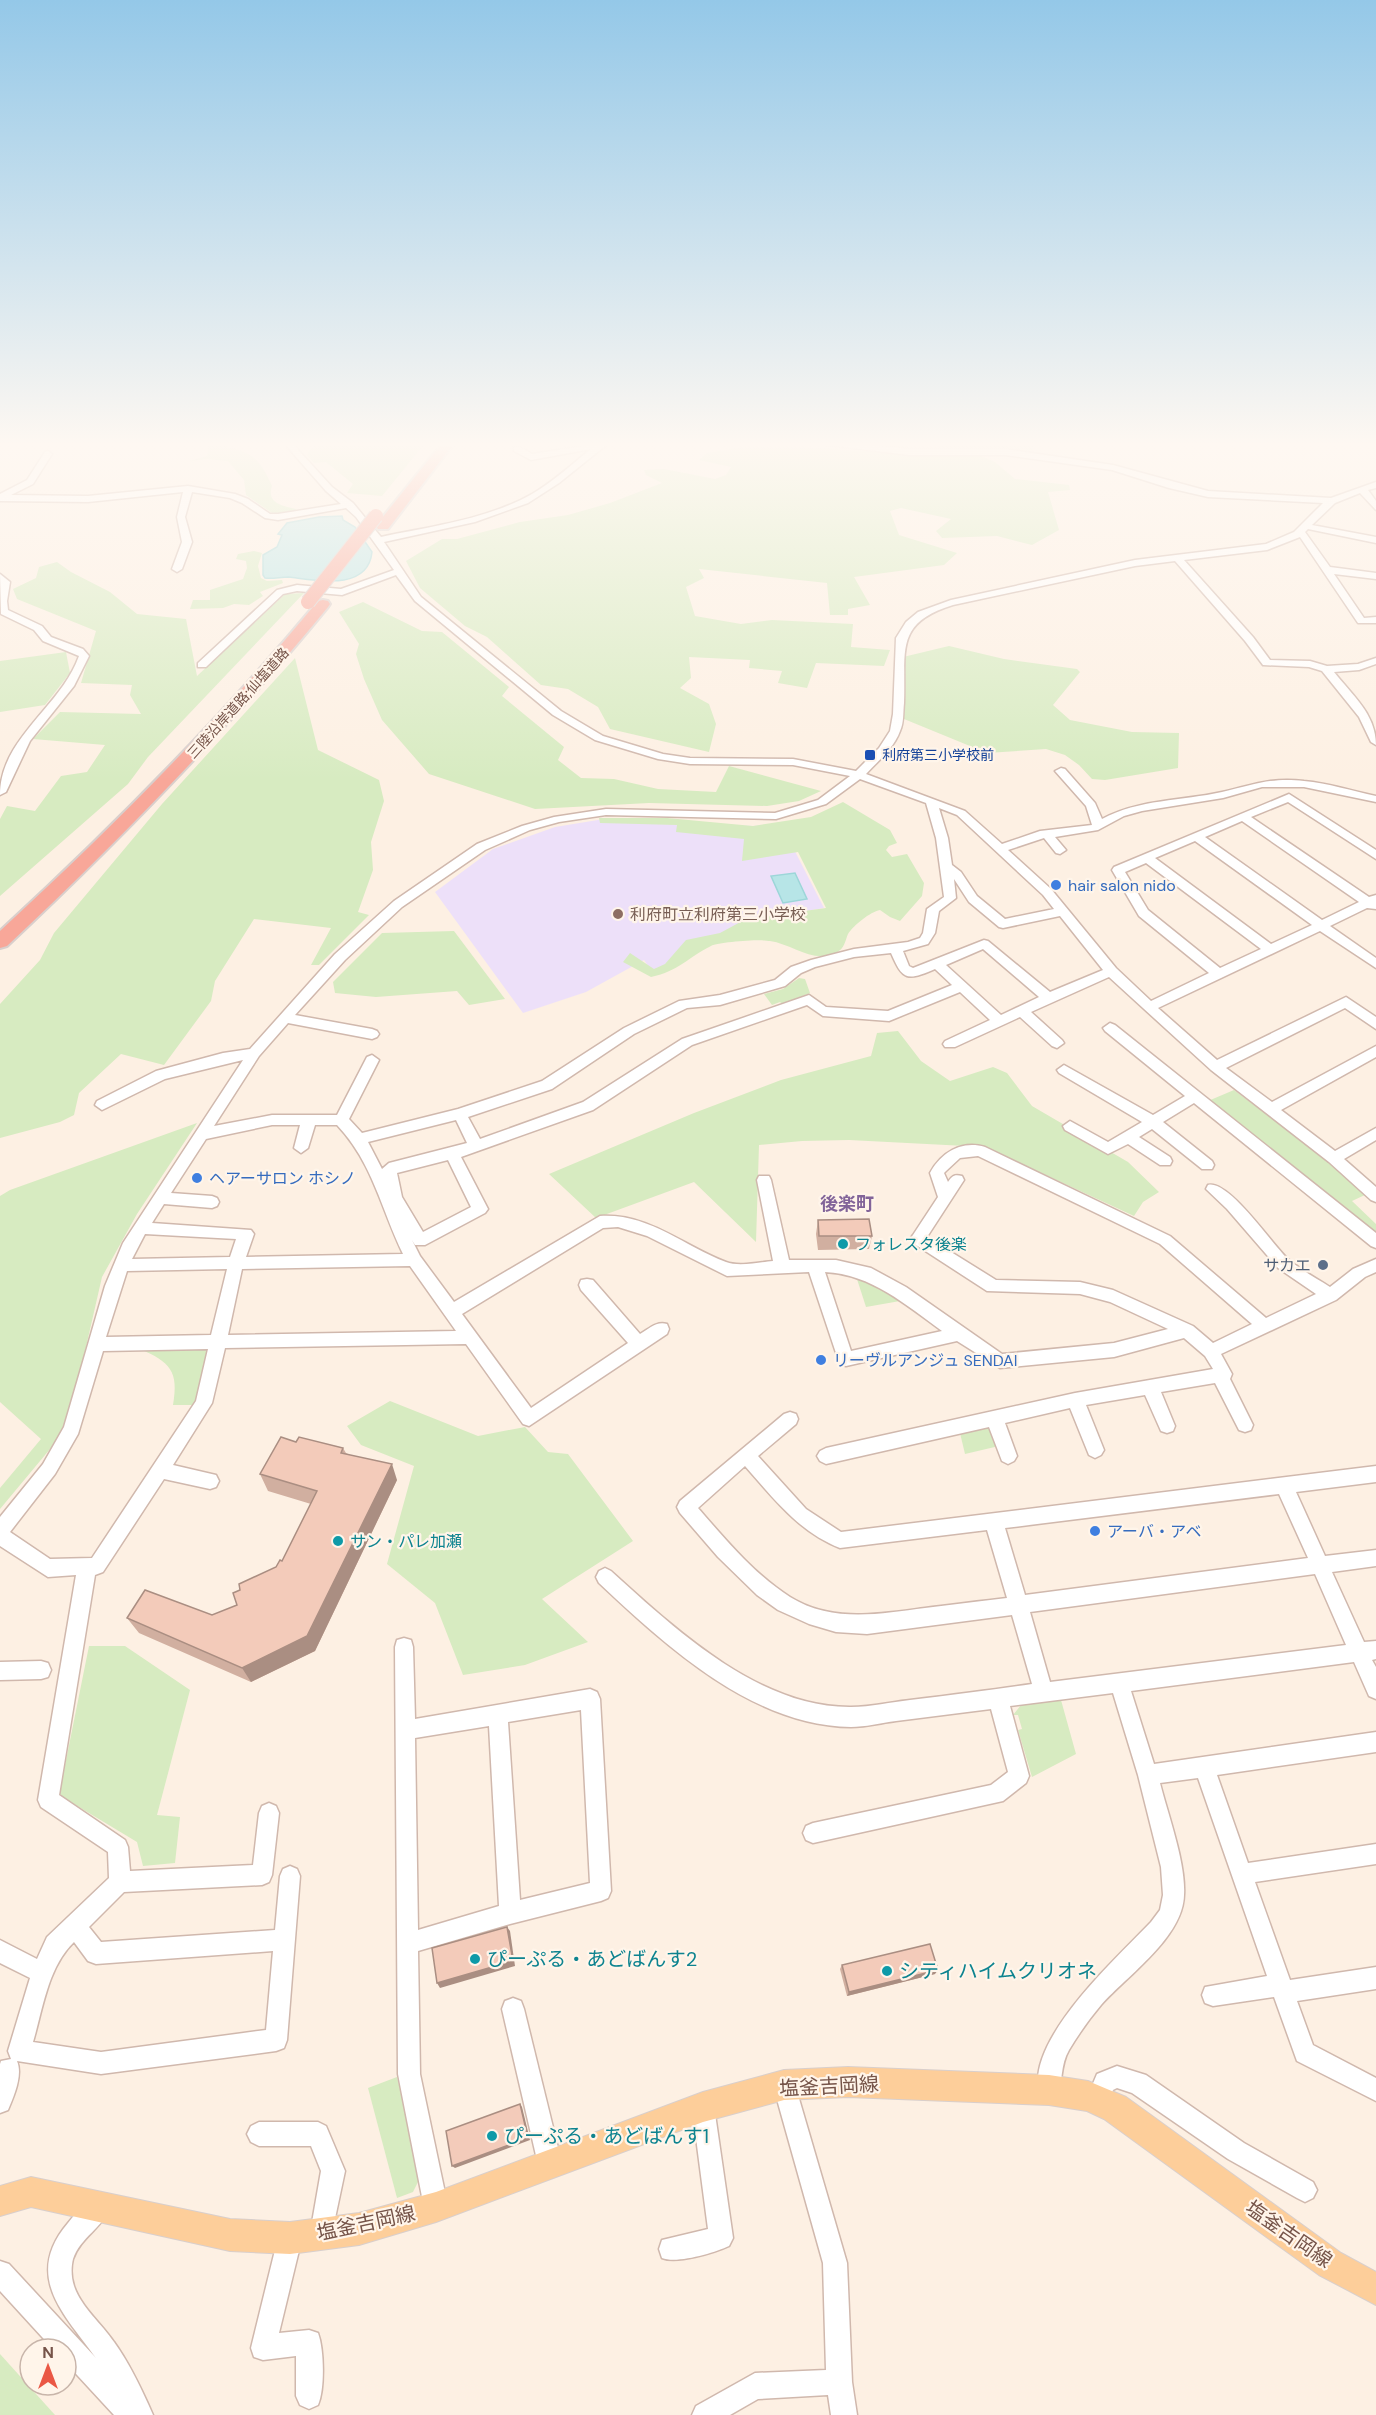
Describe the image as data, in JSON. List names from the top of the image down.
{
  "streets": {
    "highway": ["三陸沿岸道路;仙塩道路"],
    "main road": ["塩釜吉岡線"]
  },
  "districts": ["後楽町"],
  "places": {
    "transit": ["利府第三小学校前"],
    "other": [
      "hair salon nido",
      "利府町立利府第三小学校",
      "ヘアーサロン ホシノ",
      "フォレスタ後楽",
      "サカエ",
      "リーヴルアンジュ SENDAI",
      "アーバ・アベ",
      "サン・パレ加瀬",
      "ぴーぷる・あどばんす2",
      "シティハイムクリオネ",
      "ぴーぷる・あどばんす1"
    ]
  },
  "north": "top"
}
